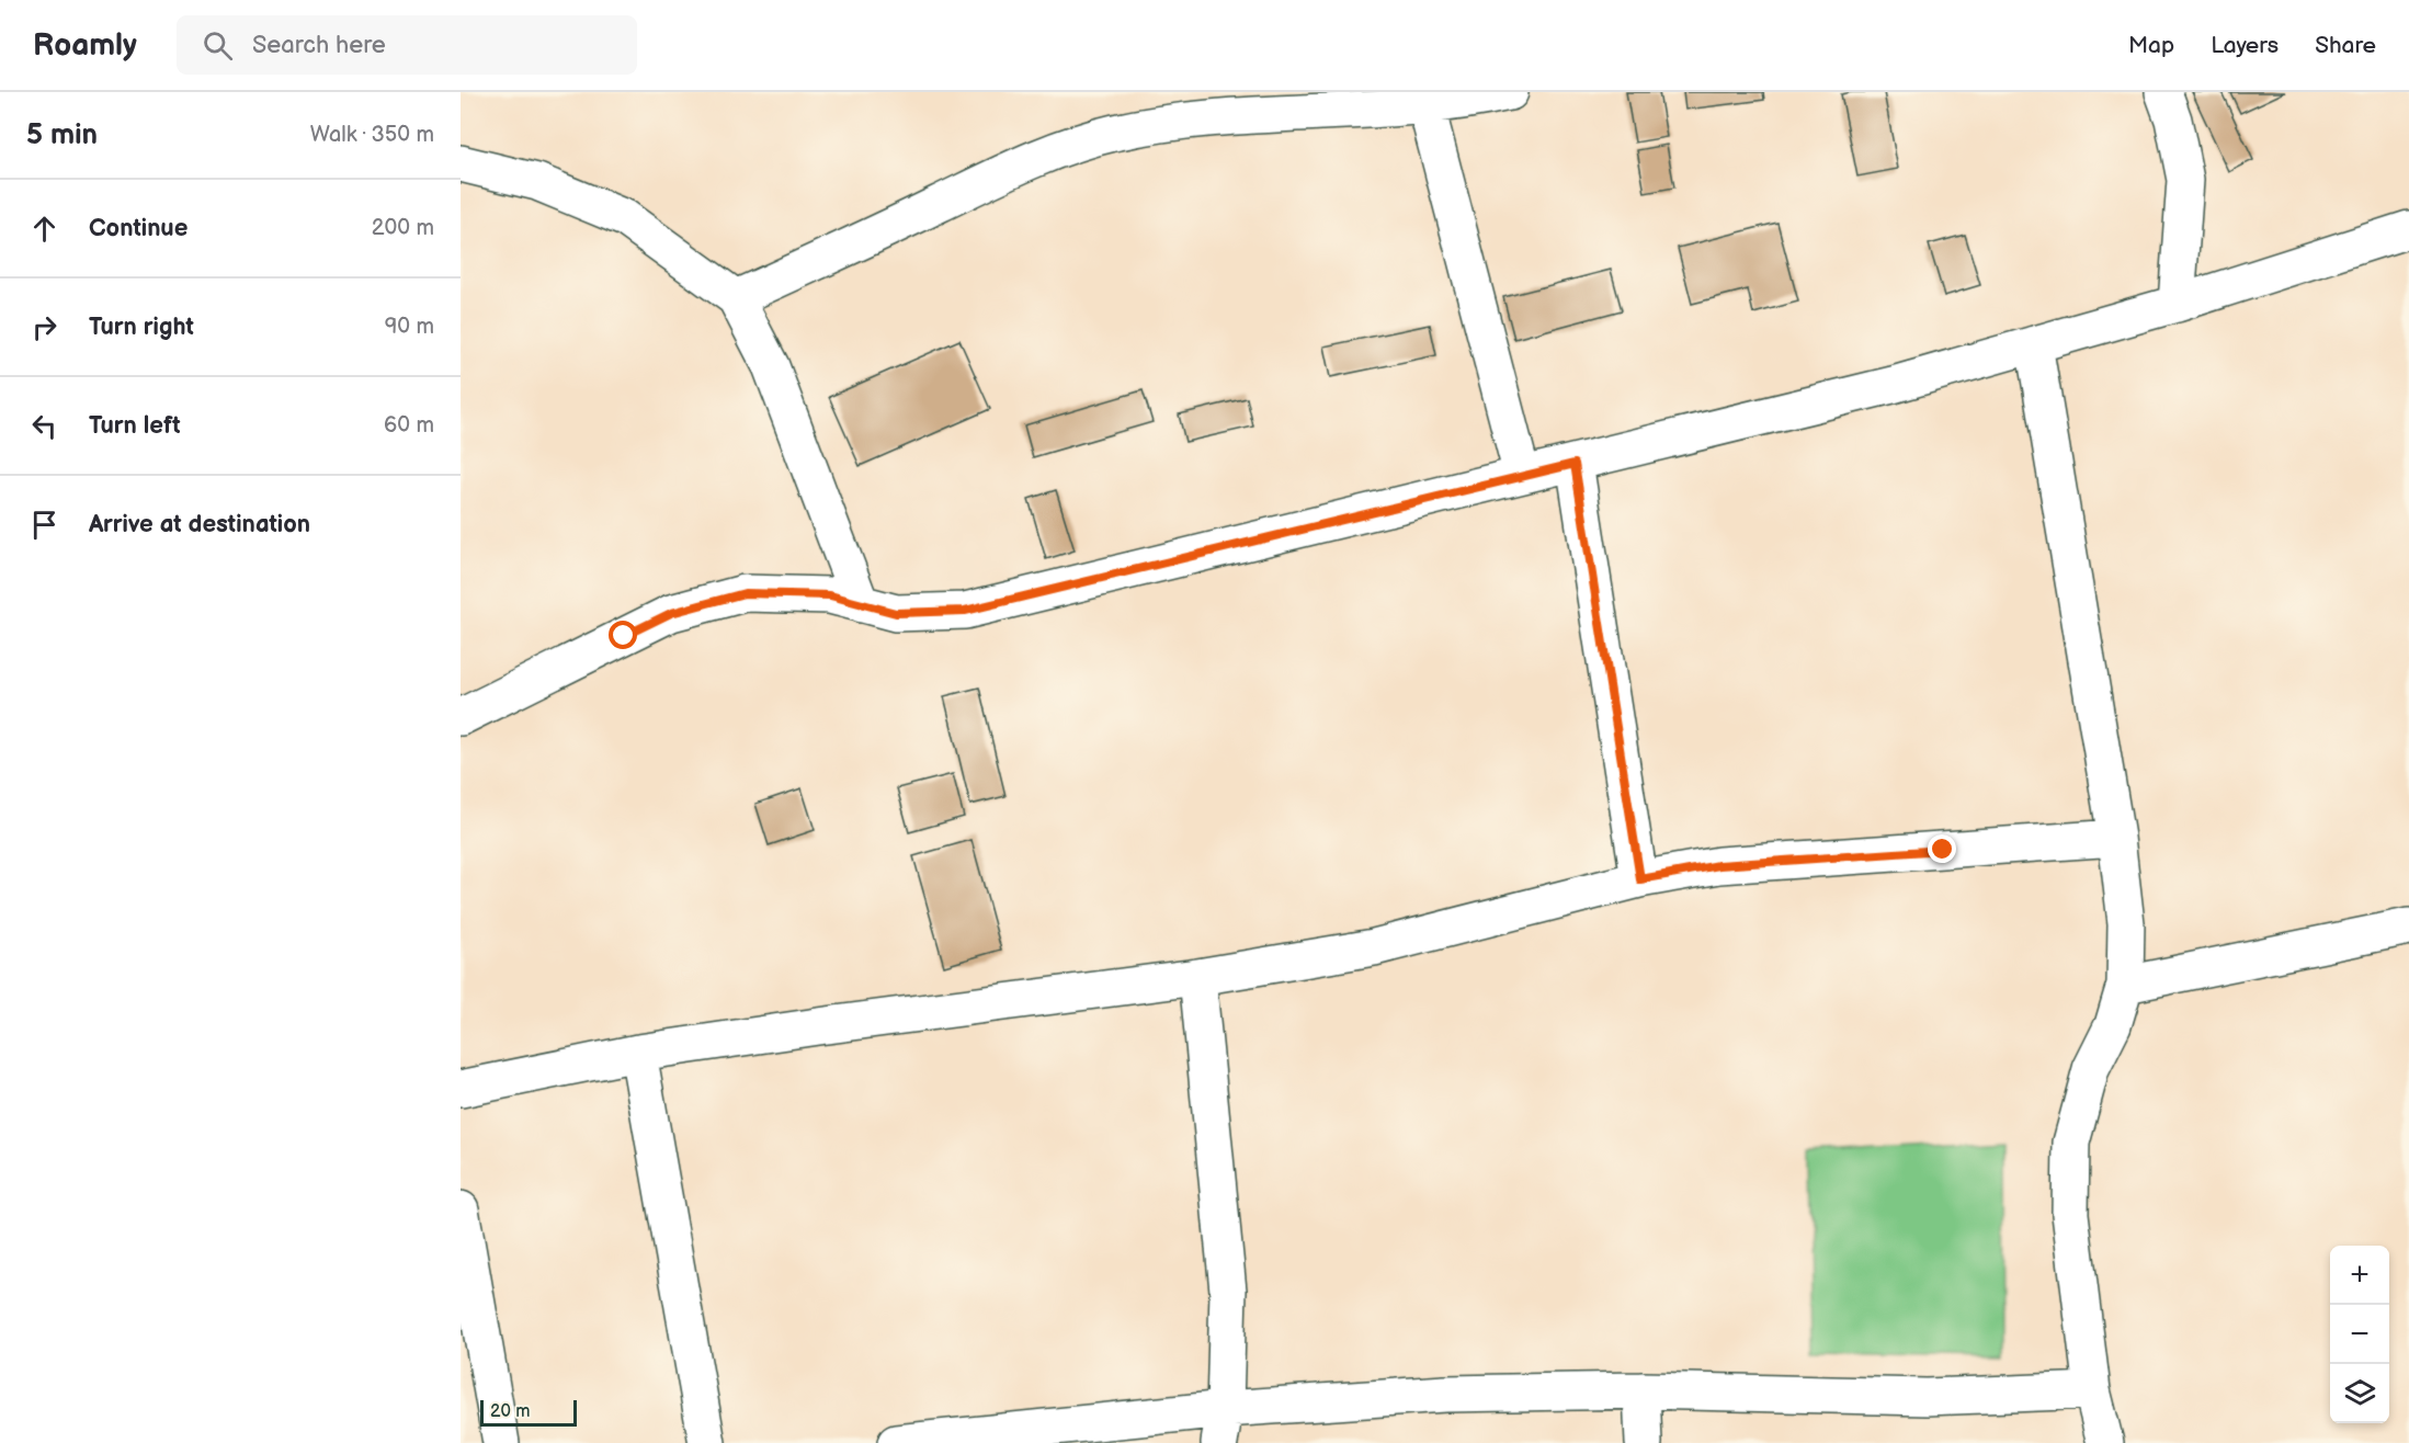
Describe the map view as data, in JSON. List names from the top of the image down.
{
  "scale_bar": "20 m",
  "page": {
    "header": "Roamly",
    "search": "Search here",
    "nav": ["Map", "Layers", "Share"],
    "heading": ["5 min", "Walk · 350 m"],
    "list": [
      ["Continue", "200 m"],
      ["Turn right", "90 m"],
      ["Turn left", "60 m"],
      "Arrive at destination"
    ],
    "map_buttons": ["+", "−"],
    "scale": "20 m"
  }
}
